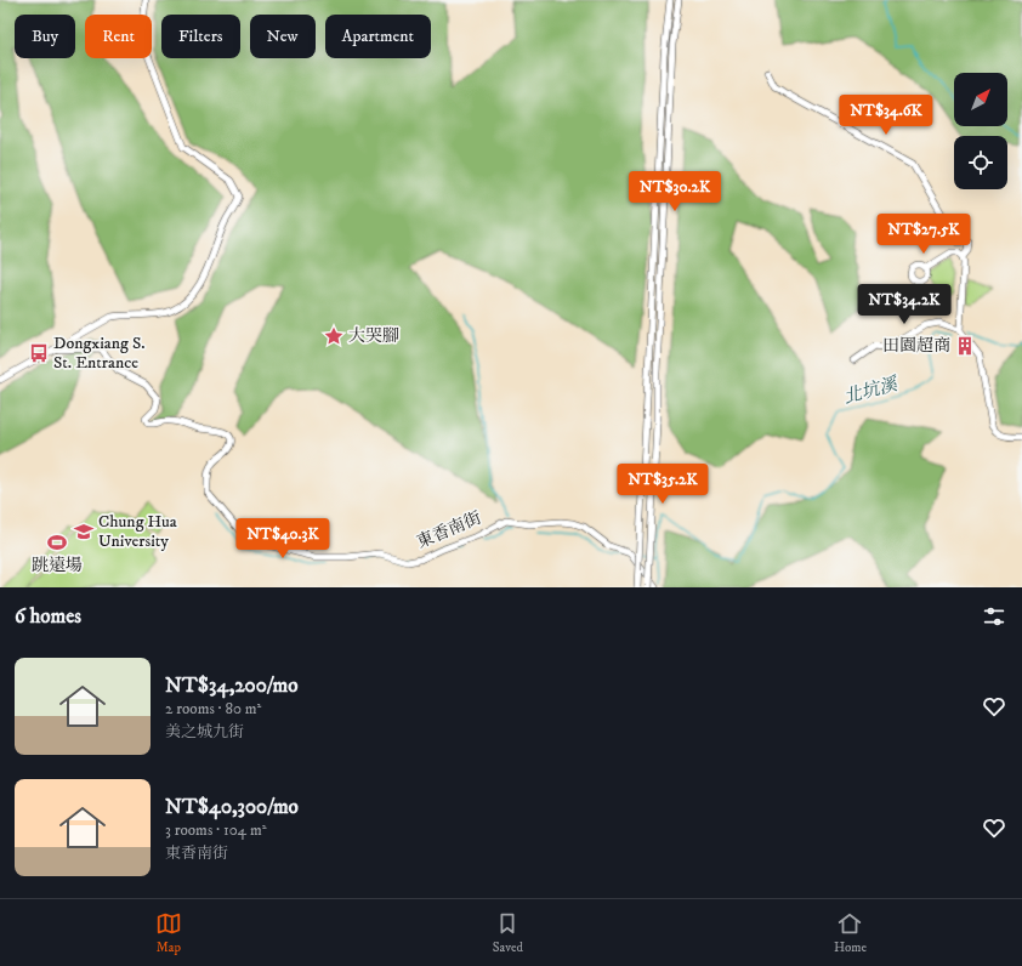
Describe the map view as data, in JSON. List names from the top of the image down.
{
  "streets": {
    "street": ["東香南街"]
  },
  "water": ["北坑溪"],
  "places": {
    "place": ["大哭腳"],
    "building": ["田園超商"],
    "bus stop": ["Dongxiang S. St. Entrance"],
    "school or university": ["Chung Hua University"],
    "sports": ["跳遠場"]
  },
  "north": "top right",
  "page": {
    "chip": [
      "Buy",
      "Rent",
      "Filters",
      "New",
      "Apartment"
    ],
    "price": [
      "NT$34.6K",
      "NT$30.2K",
      "NT$27.5K",
      "NT$34.2K",
      "NT$35.2K",
      "NT$40.3K"
    ],
    "heading": "6 homes",
    "list": [
      {
        "name": "NT$34,200/mo",
        "note": "2 rooms · 80 m² · 美之城九街"
      },
      {
        "name": "NT$40,300/mo",
        "note": "3 rooms · 104 m² · 東香南街"
      }
    ],
    "tabs": ["Map", "Saved", "Home"]
  }
}
